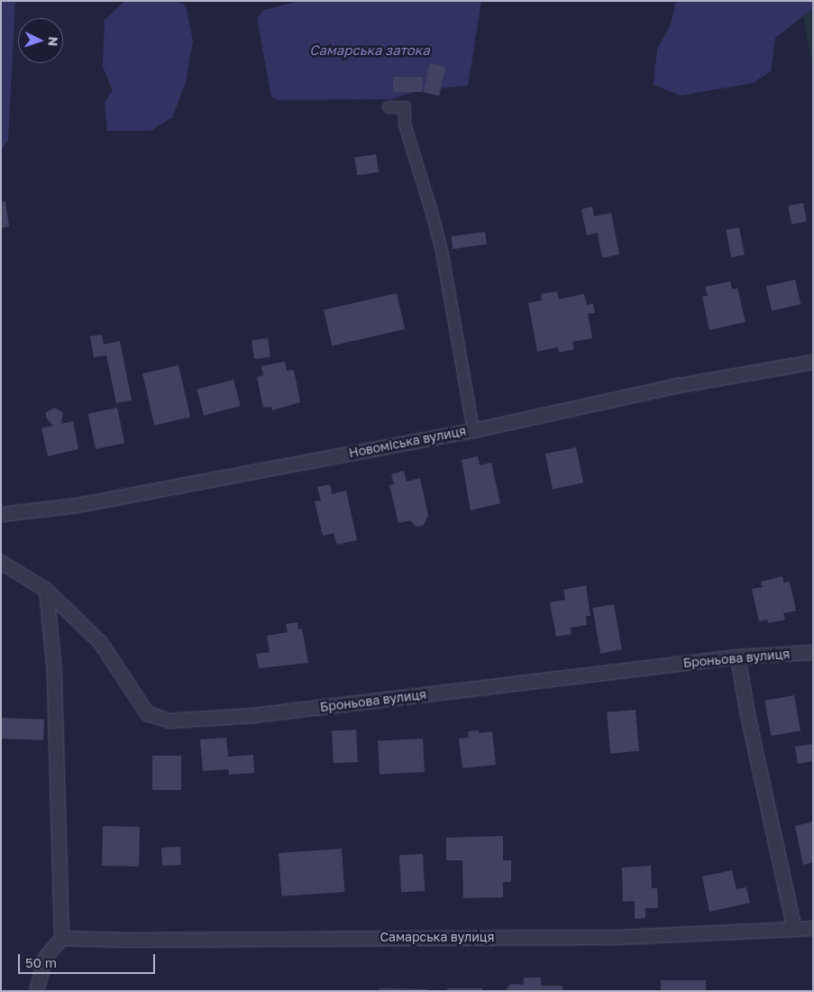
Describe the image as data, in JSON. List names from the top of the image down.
{
  "streets": {
    "street": ["Новоміська вулиця", "Броньова вулиця", "Самарська вулиця"]
  },
  "water": ["Самарська затока"],
  "scale_bar": "50 m",
  "north": "right"
}
